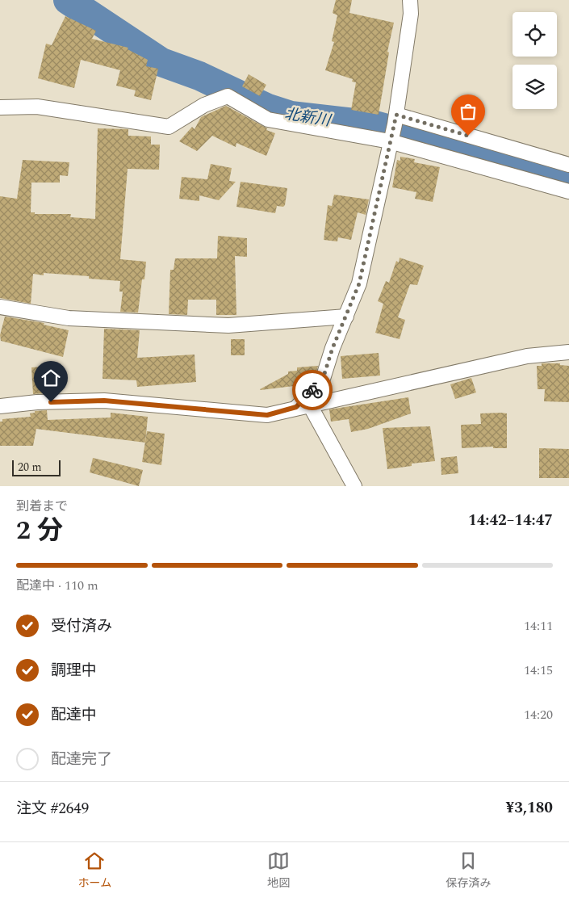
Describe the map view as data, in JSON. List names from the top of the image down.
{
  "water": ["北新川"],
  "scale_bar": "20 m",
  "page": {
    "scale": "20 m",
    "heading": ["2 分", "到着まで", "14:42–14:47"],
    "panel": ["注文 #2649", "¥3,180"],
    "bar": "配達中 · 110 m",
    "list": [
      ["受付済み", "14:11"],
      ["調理中", "14:15"],
      ["配達中", "14:20"],
      "配達完了"
    ],
    "tabs": ["ホーム", "地図", "保存済み"]
  }
}
